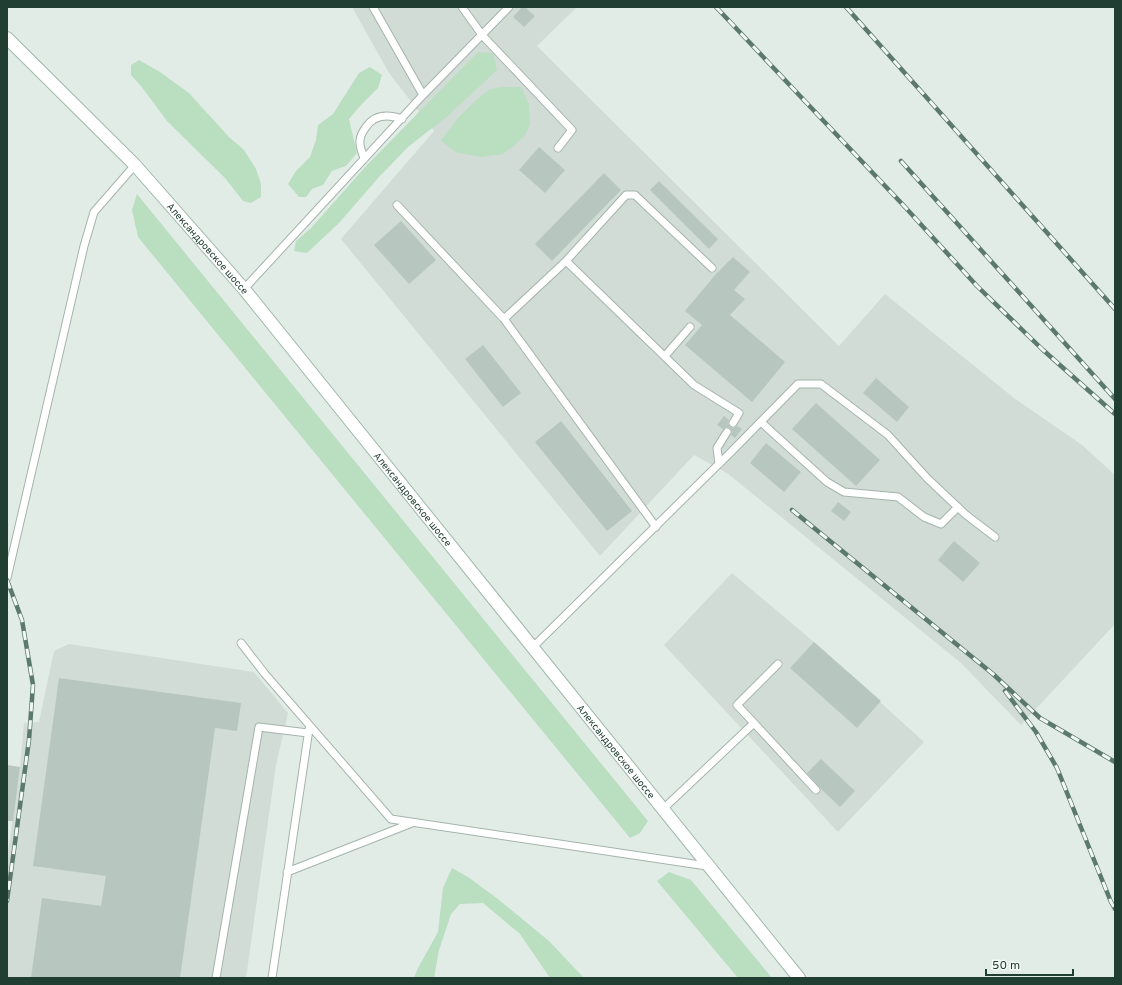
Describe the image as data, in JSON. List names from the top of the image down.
{
  "streets": {
    "main road": ["Александровское шоссе"]
  },
  "scale_bar": "50 m"
}
